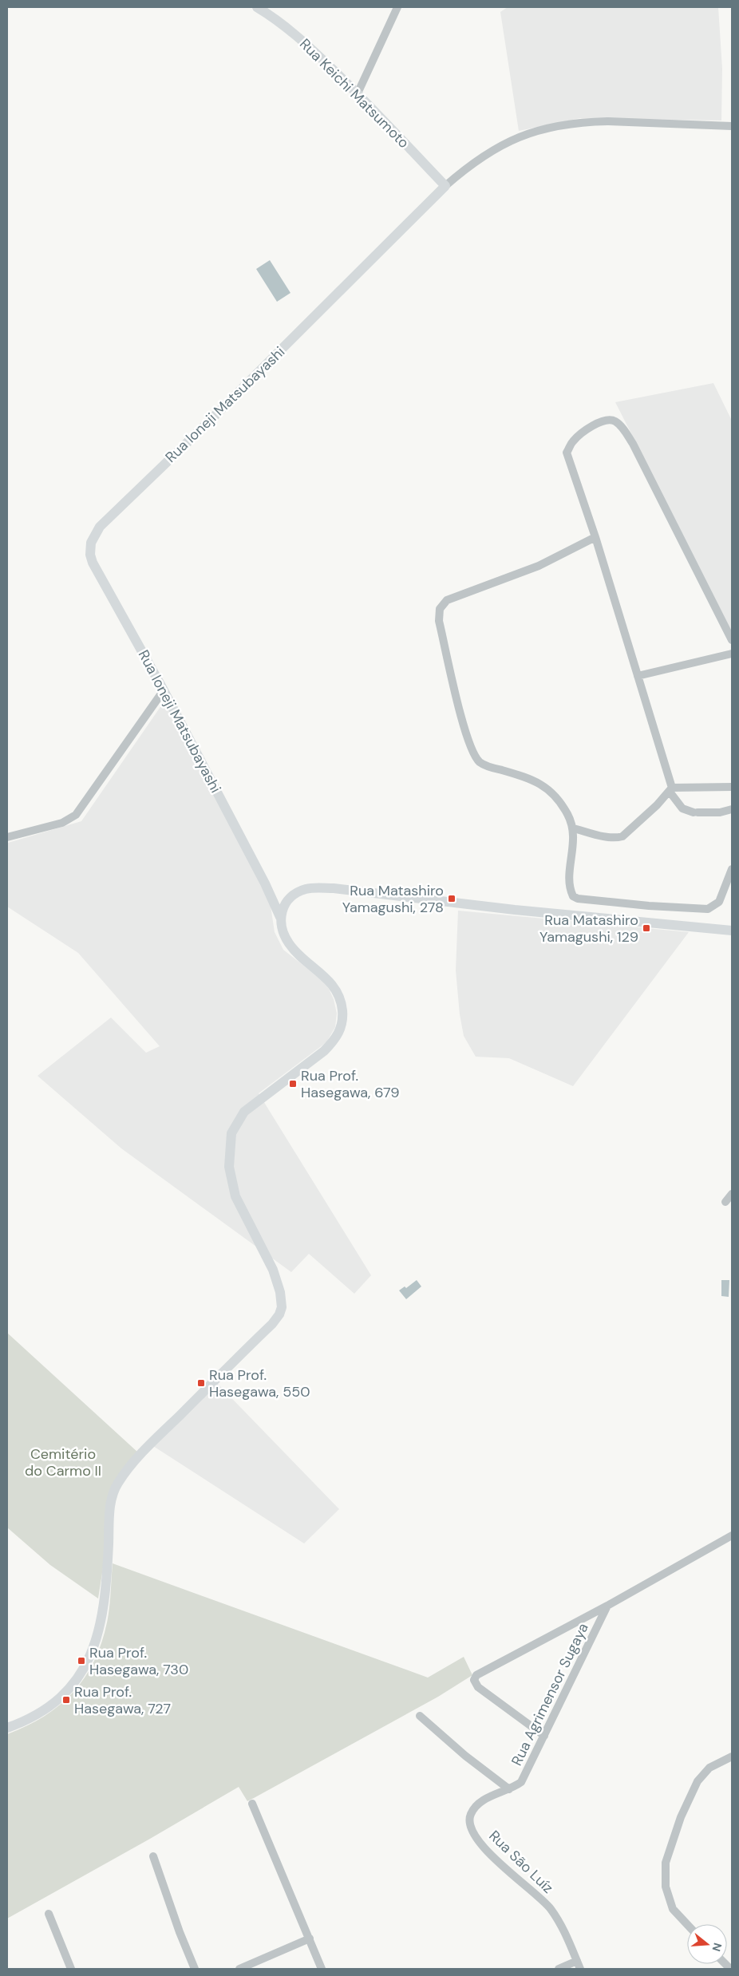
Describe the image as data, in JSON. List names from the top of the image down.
{
  "streets": {
    "main road": ["Rua Keichi Matsumoto", "Rua Ioneji Matsubayashi"],
    "street": ["Rua Agrimensor Sugaya", "Rua São Luíz"]
  },
  "crossings": [
    ["Rua Keichi Matsumoto", "Rua Ioneji Matsubayashi"],
    ["Rua Agrimensor Sugaya", "Rua São Luíz"]
  ],
  "parks": ["Cemitério do Carmo II"],
  "places": {
    "transit": [
      "Rua Matashiro Yamagushi, 278",
      "Rua Matashiro Yamagushi, 129",
      "Rua Prof. Hasegawa, 679",
      "Rua Prof. Hasegawa, 550",
      "Rua Prof. Hasegawa, 730",
      "Rua Prof. Hasegawa, 727"
    ]
  },
  "north": "right"
}
